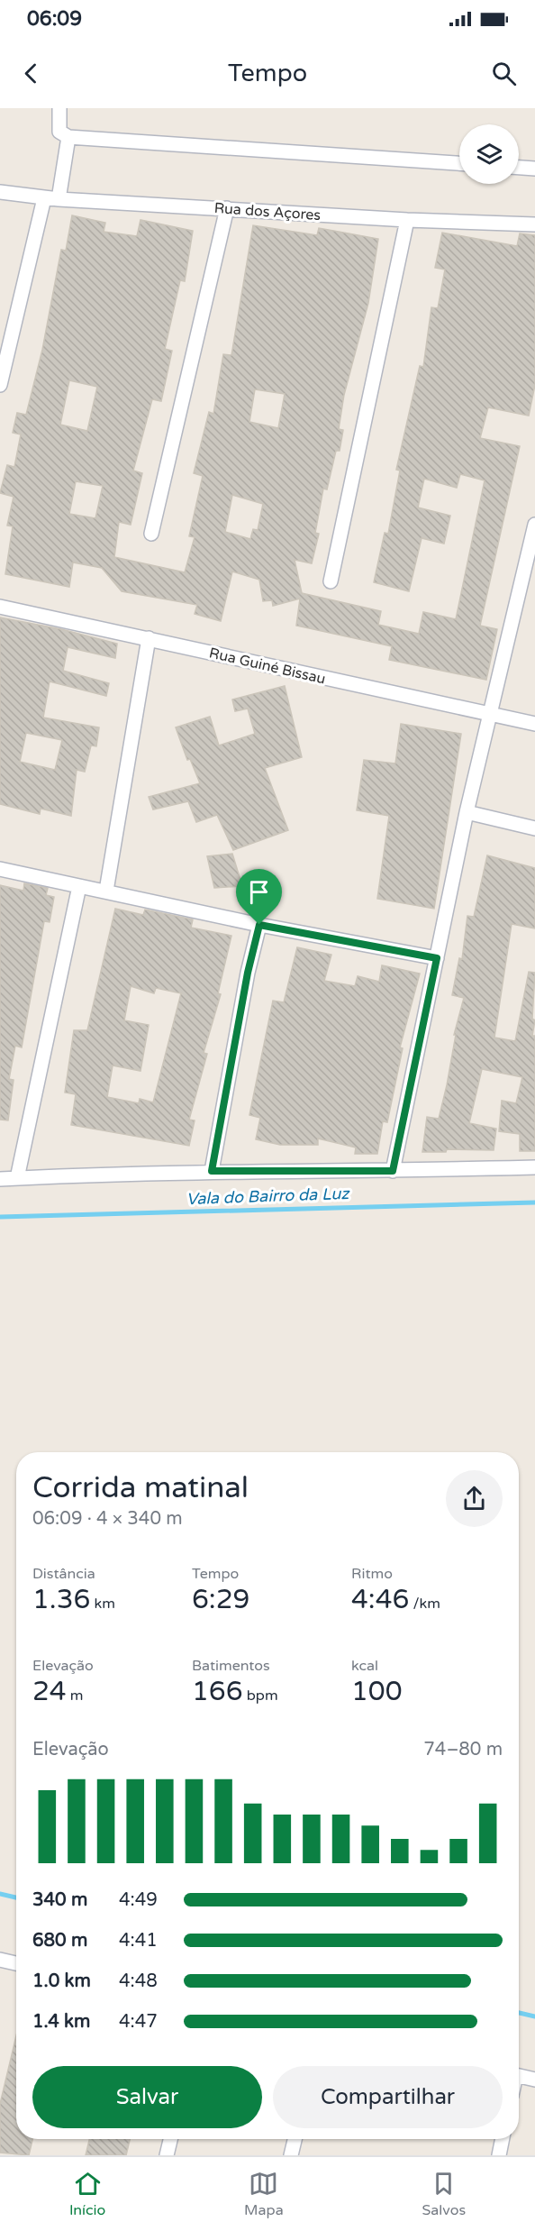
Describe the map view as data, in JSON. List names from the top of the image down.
{
  "streets": {
    "street": ["Rua dos Açores", "Rua Guiné Bissau"]
  },
  "water": ["Vala do Bairro da Luz"],
  "page": {
    "status": "06:09",
    "header": "Tempo",
    "heading": ["Corrida matinal", "06:09 · 4 × 340 m"],
    "stats": [
      ["Distância", "1.36 km"],
      ["Tempo", "6:29"],
      ["Ritmo", "4:46 /km"],
      ["Elevação", "24 m"],
      ["Batimentos", "166 bpm"],
      ["kcal", "100"]
    ],
    "chart": ["Elevação", "74–80 m"],
    "list": [
      {
        "name": "340 m",
        "note": "4:49"
      },
      {
        "name": "680 m",
        "note": "4:41"
      },
      {
        "name": "1.0 km",
        "note": "4:48"
      },
      {
        "name": "1.4 km",
        "note": "4:47"
      }
    ],
    "buttons": ["Salvar", "Compartilhar"],
    "tabs": ["Início", "Mapa", "Salvos"]
  }
}
